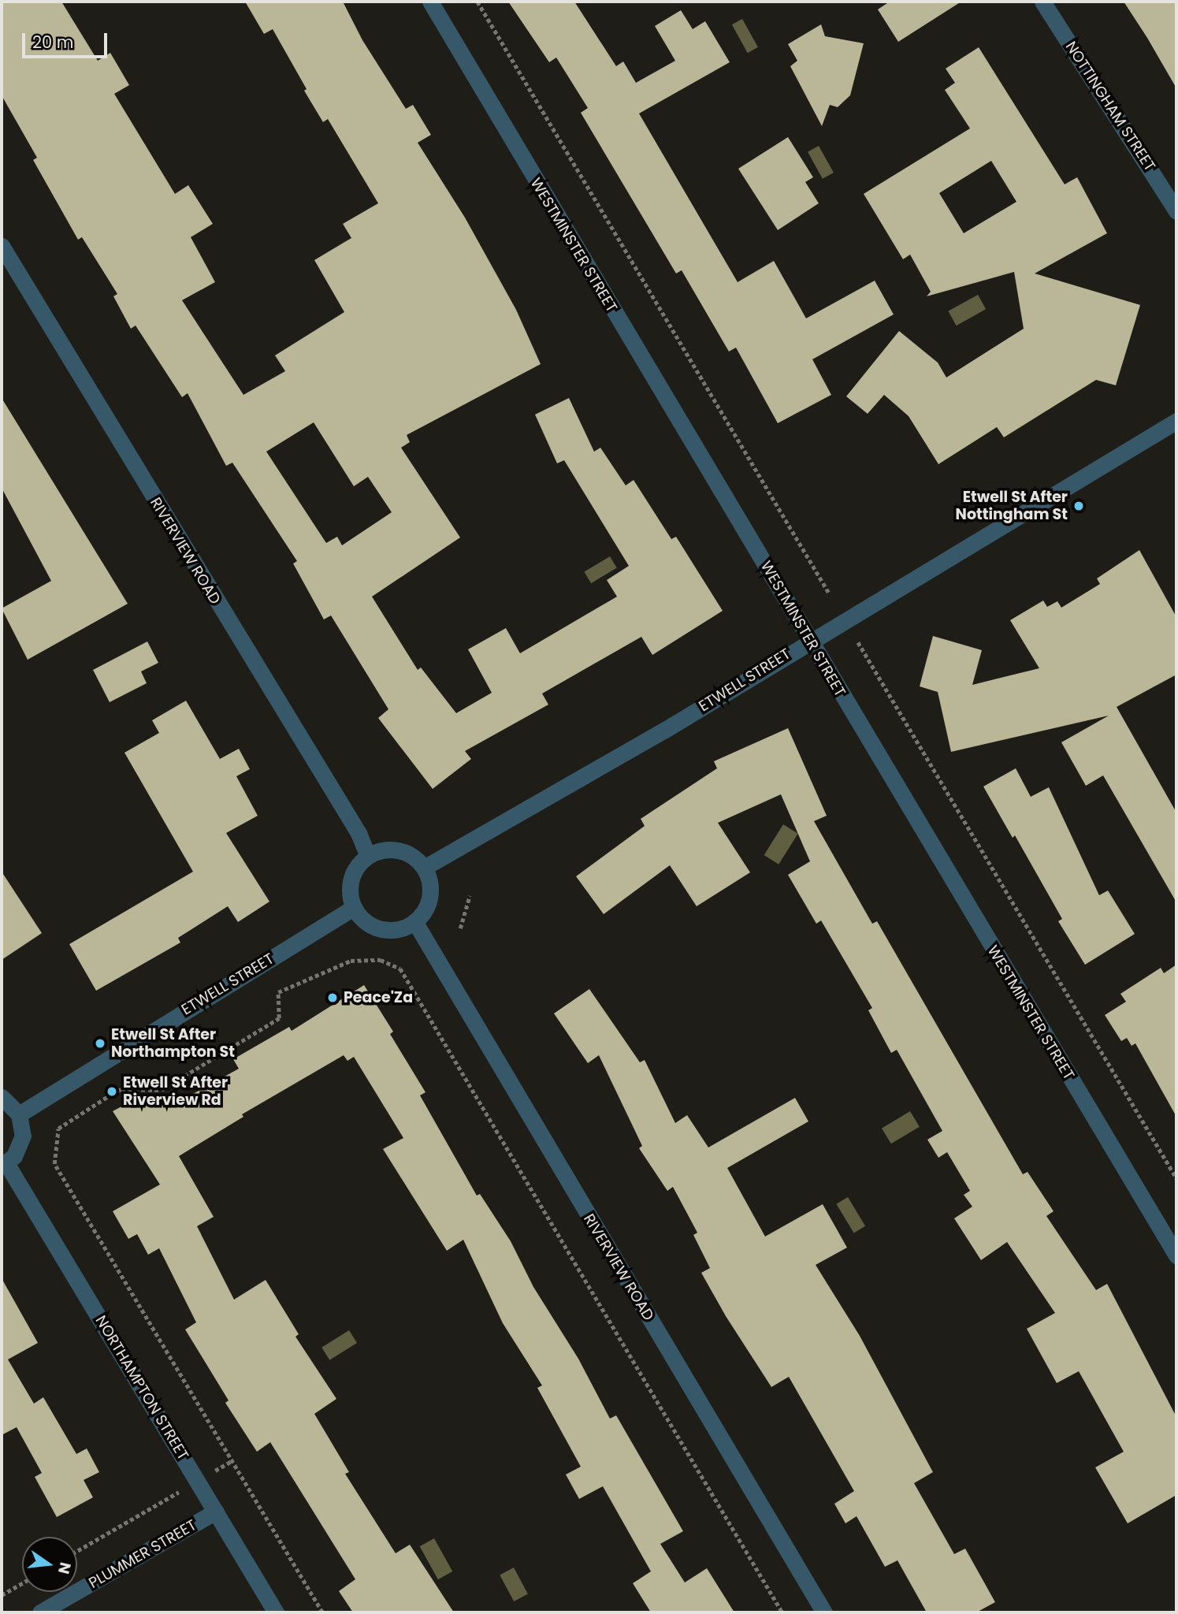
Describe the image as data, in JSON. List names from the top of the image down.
{
  "streets": {
    "street": [
      "NOTTINGHAM STREET",
      "WESTMINSTER STREET",
      "RIVERVIEW ROAD",
      "ETWELL STREET",
      "NORTHAMPTON STREET",
      "PLUMMER STREET"
    ]
  },
  "crossings": [
    ["WESTMINSTER STREET", "ETWELL STREET"],
    ["RIVERVIEW ROAD", "ETWELL STREET"],
    ["NORTHAMPTON STREET", "PLUMMER STREET"]
  ],
  "places": [
    "Etwell St After Nottingham St",
    "Peace'Za",
    "Etwell St After Northampton St",
    "Etwell St After Riverview Rd"
  ],
  "scale_bar": "20 m",
  "north": "right"
}
